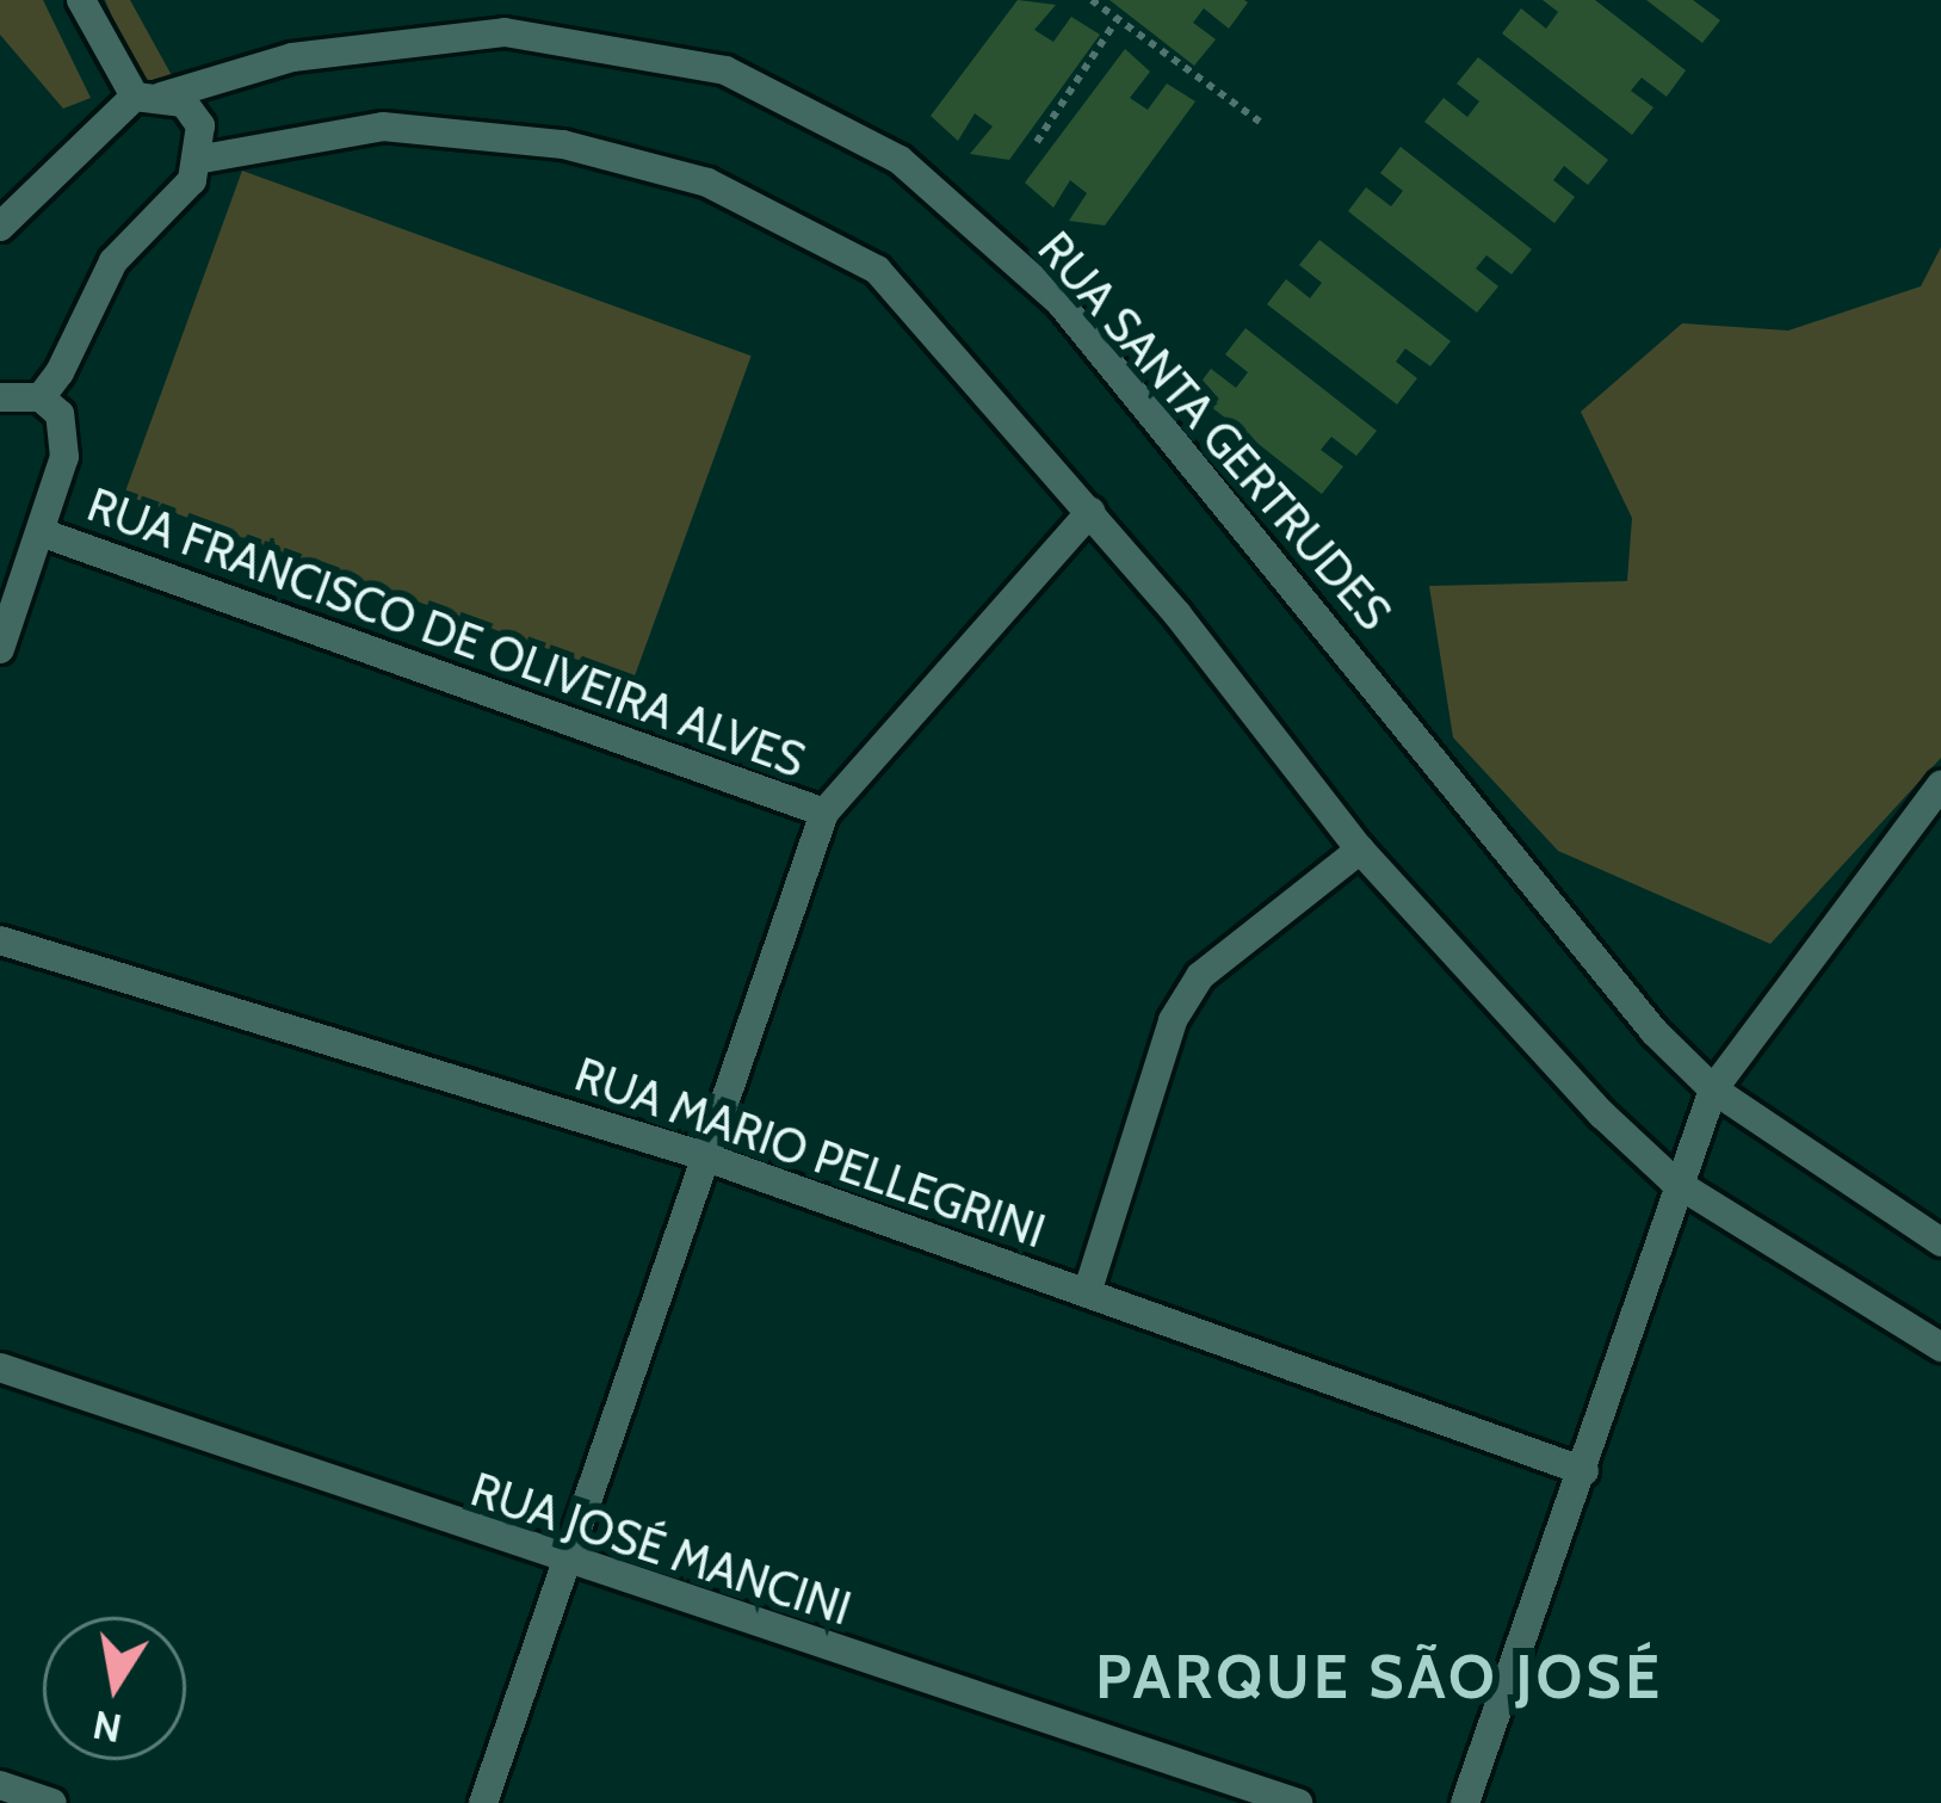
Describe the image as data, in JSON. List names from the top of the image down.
{
  "streets": {
    "street": [
      "RUA SANTA GERTRUDES",
      "RUA FRANCISCO DE OLIVEIRA ALVES",
      "RUA MARIO PELLEGRINI",
      "RUA JOSÉ MANCINI"
    ]
  },
  "districts": ["PARQUE SÃO JOSÉ"],
  "north": "bottom"
}
